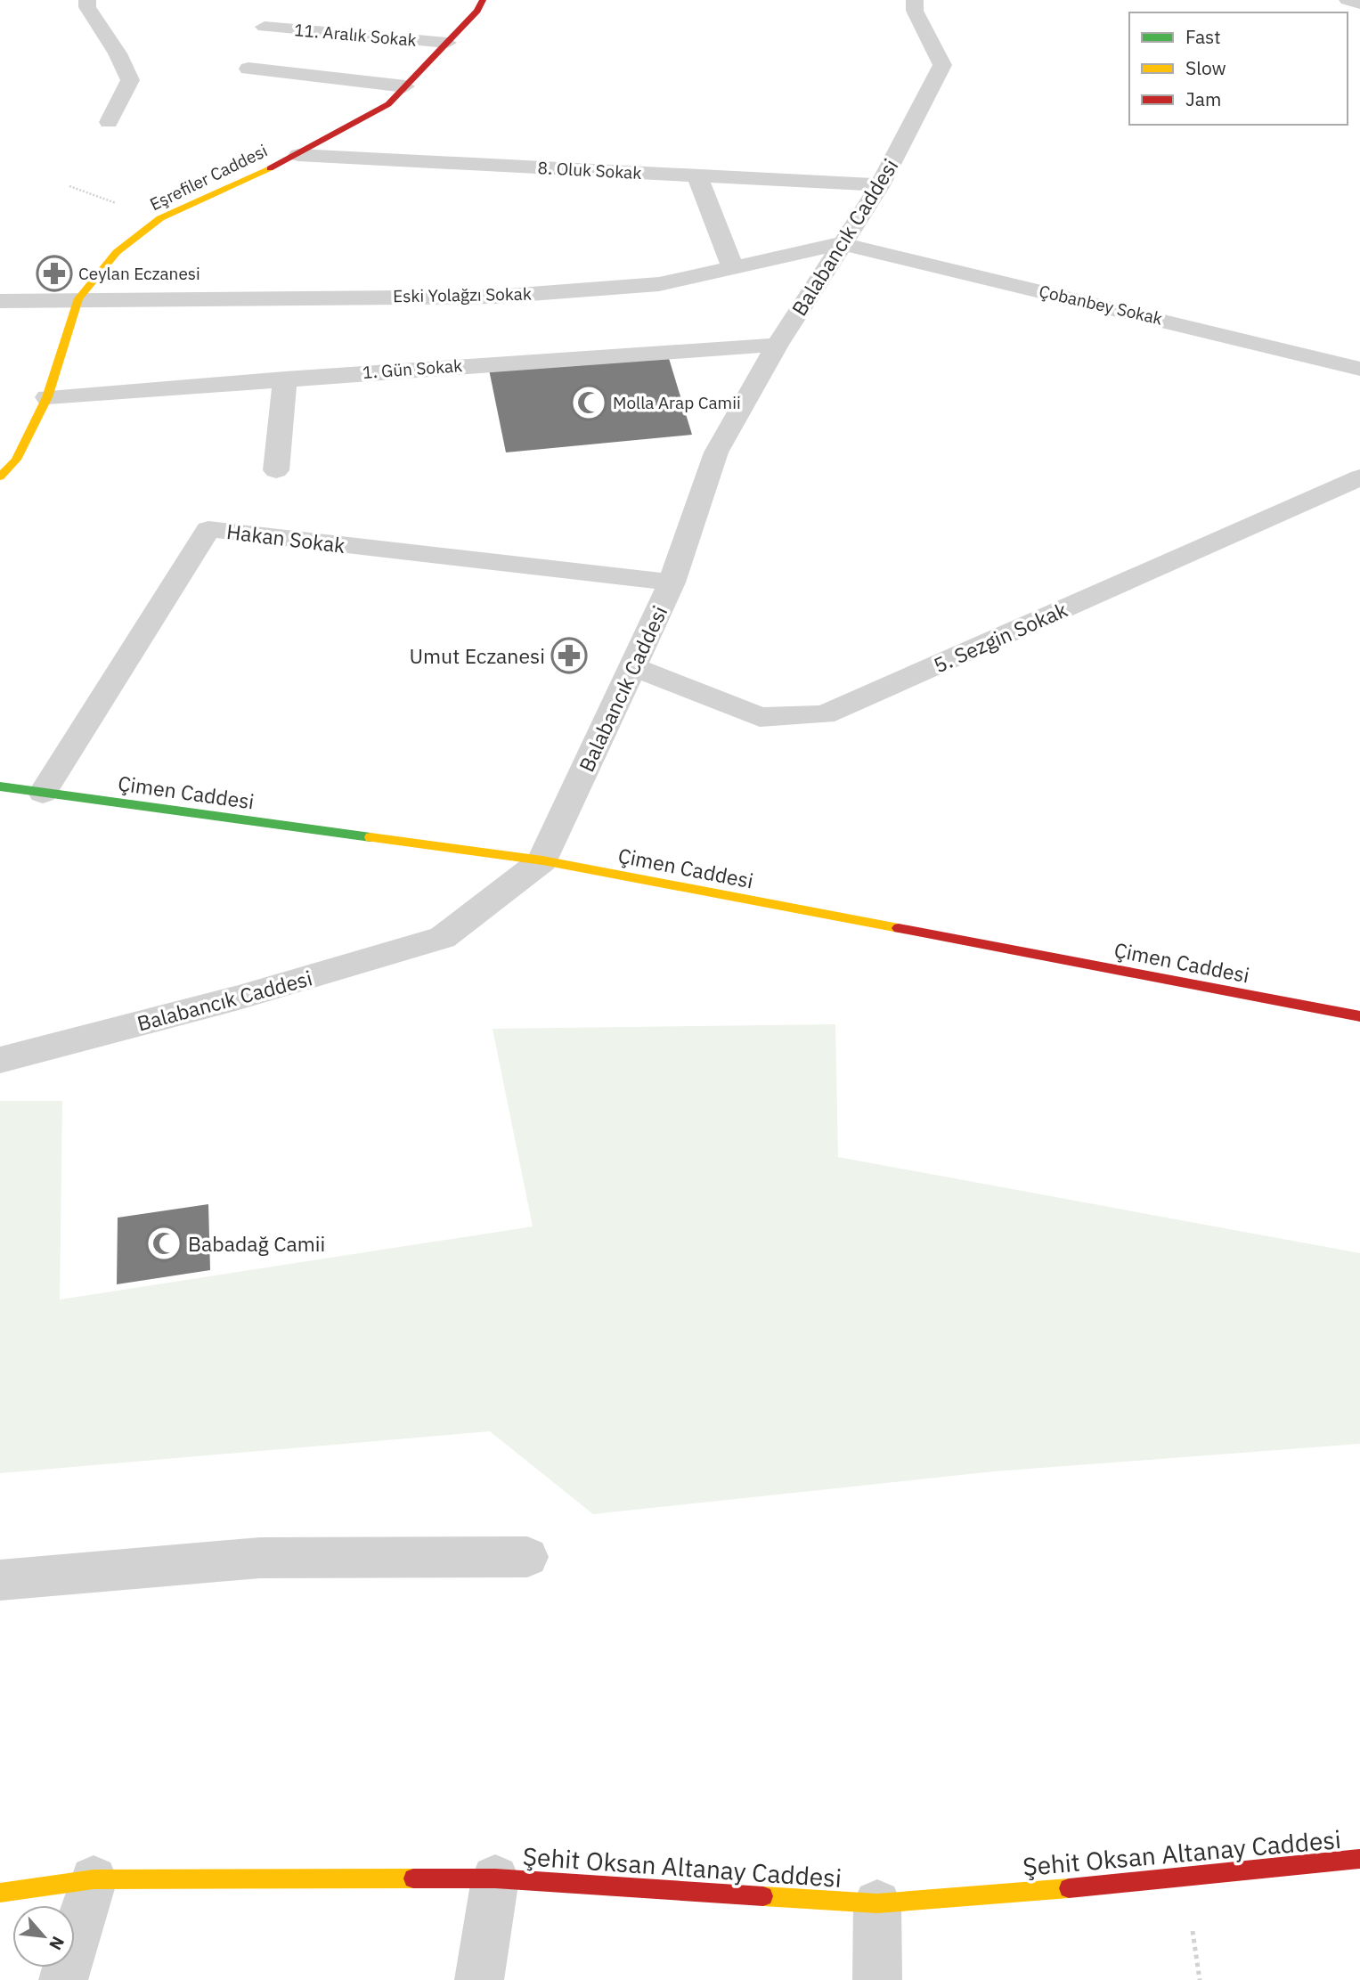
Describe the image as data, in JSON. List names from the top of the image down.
{
  "streets": {
    "main road": ["Eşrefiler Caddesi", "Çimen Caddesi", "Şehit Oksan Altanay Caddesi"],
    "street": [
      "11. Aralık Sokak",
      "8. Oluk Sokak",
      "Balabancık Caddesi",
      "Eski Yolağzı Sokak",
      "Çobanbey Sokak",
      "1. Gün Sokak",
      "Hakan Sokak",
      "5. Sezgin Sokak"
    ]
  },
  "crossings": [
    ["11. Aralık Sokak", "Eşrefiler Caddesi"],
    ["8. Oluk Sokak", "Eşrefiler Caddesi"],
    ["8. Oluk Sokak", "Balabancık Caddesi"],
    ["Eşrefiler Caddesi", "Eski Yolağzı Sokak"],
    ["Eşrefiler Caddesi", "1. Gün Sokak"],
    ["Balabancık Caddesi", "Eski Yolağzı Sokak"],
    ["Balabancık Caddesi", "Çobanbey Sokak"],
    ["Balabancık Caddesi", "1. Gün Sokak"],
    ["Balabancık Caddesi", "Hakan Sokak"],
    ["Balabancık Caddesi", "5. Sezgin Sokak"],
    ["Balabancık Caddesi", "Çimen Caddesi"],
    ["Eski Yolağzı Sokak", "Çobanbey Sokak"],
    ["Hakan Sokak", "Çimen Caddesi"]
  ],
  "places": {
    "pharmacy": ["Ceylan Eczanesi", "Umut Eczanesi"],
    "mosque": ["Molla Arap Camii", "Babadağ Camii"]
  },
  "legend": ["Fast", "Slow", "Jam"],
  "north": "bottom right"
}
